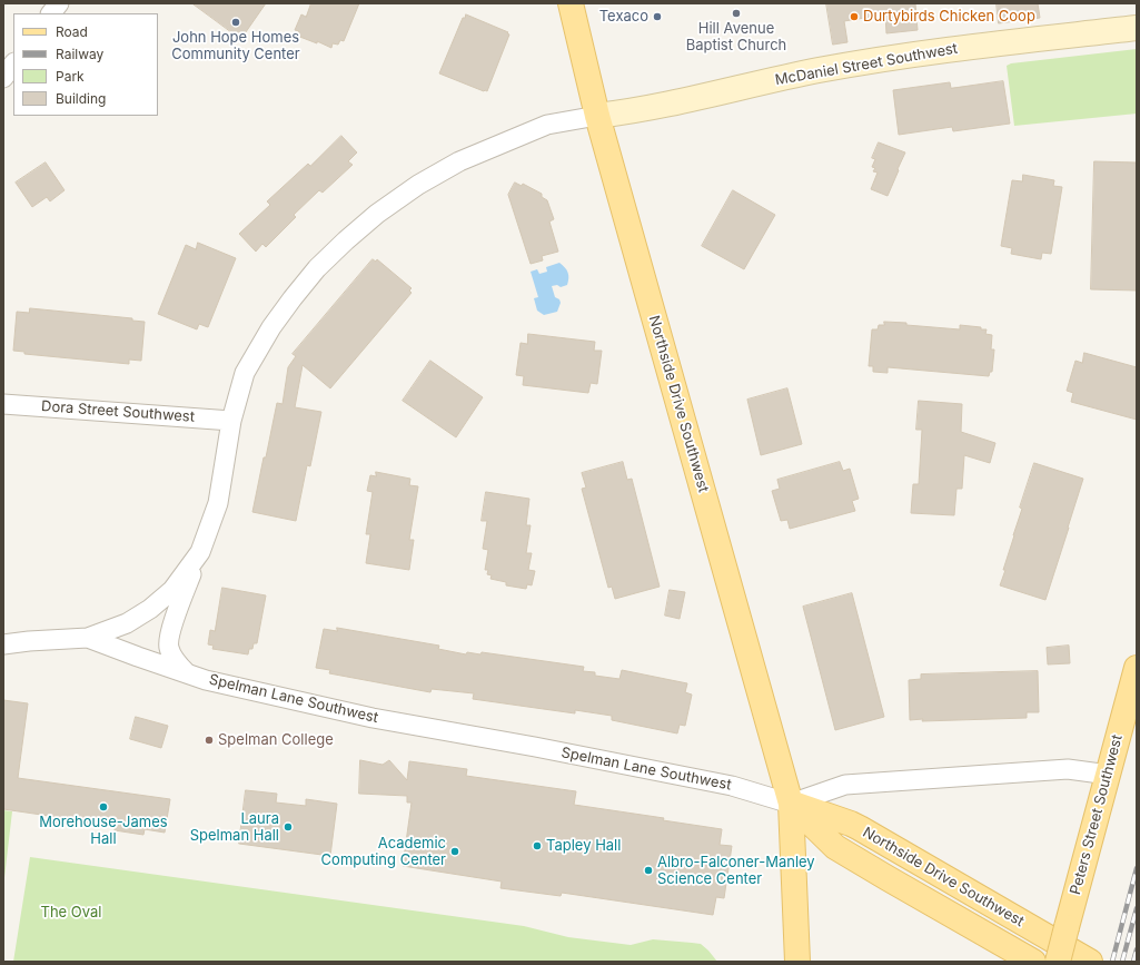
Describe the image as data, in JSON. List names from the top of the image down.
{
  "streets": {
    "main road": ["Northside Drive Southwest", "Peters Street Southwest"],
    "street": ["McDaniel Street Southwest", "Dora Street Southwest", "Spelman Lane Southwest"]
  },
  "crossings": [
    ["McDaniel Street Southwest", "Northside Drive Southwest"],
    ["Northside Drive Southwest", "Spelman Lane Southwest"]
  ],
  "parks": ["The Oval"],
  "places": [
    "Hill Avenue Baptist Church",
    "Texaco",
    "Durtybirds Chicken Coop",
    "John Hope Homes Community Center",
    "Spelman College",
    "Morehouse-James Hall",
    "Laura Spelman Hall",
    "Tapley Hall",
    "Academic Computing Center",
    "Albro-Falconer-Manley Science Center"
  ],
  "legend": [
    "Road",
    "Railway",
    "Park",
    "Building"
  ]
}
